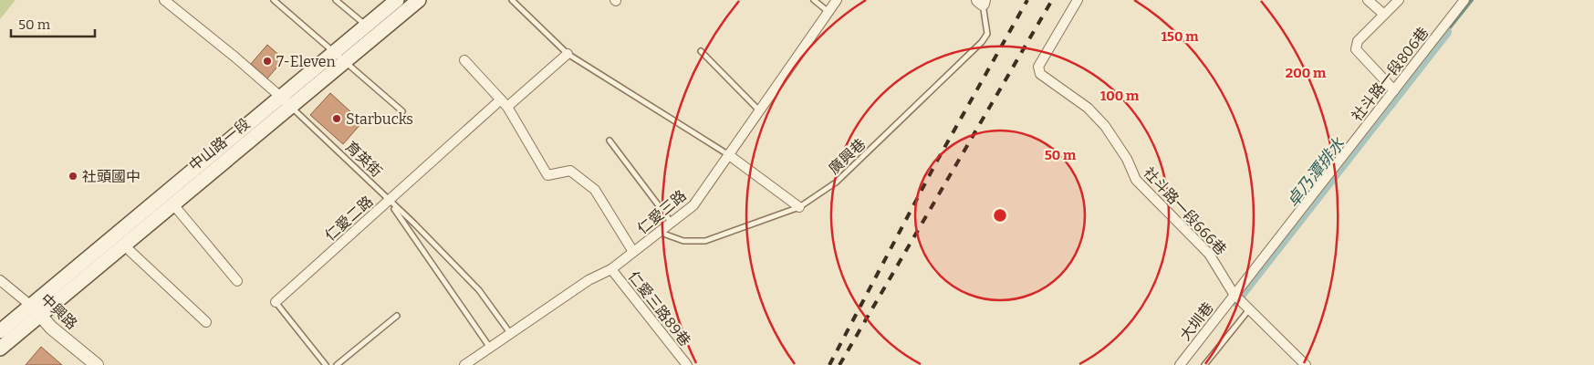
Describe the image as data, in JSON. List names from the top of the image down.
{
  "streets": {
    "main road": ["中山路一段"],
    "street": [
      "社斗路一段806巷",
      "育英街",
      "社斗路一段666巷",
      "仁愛三路",
      "仁愛二路",
      "仁愛三路89巷",
      "中興路",
      "大圳巷"
    ],
    "lane": ["廣興巷"]
  },
  "crossings": [
    ["社斗路一段806巷", "社斗路一段666巷"],
    ["社斗路一段806巷", "大圳巷"],
    ["中山路一段", "育英街"],
    ["中山路一段", "中興路"],
    ["廣興巷", "仁愛三路"],
    ["育英街", "仁愛三路"],
    ["育英街", "仁愛二路"],
    ["社斗路一段666巷", "大圳巷"],
    ["仁愛三路", "仁愛三路89巷"]
  ],
  "water": ["卓乃潭排水"],
  "places": ["7-Eleven", "Starbucks", "社頭國中"],
  "scale_bar": "50 m",
  "rings": [
    "150 m",
    "200 m",
    "100 m",
    "50 m"
  ]
}
